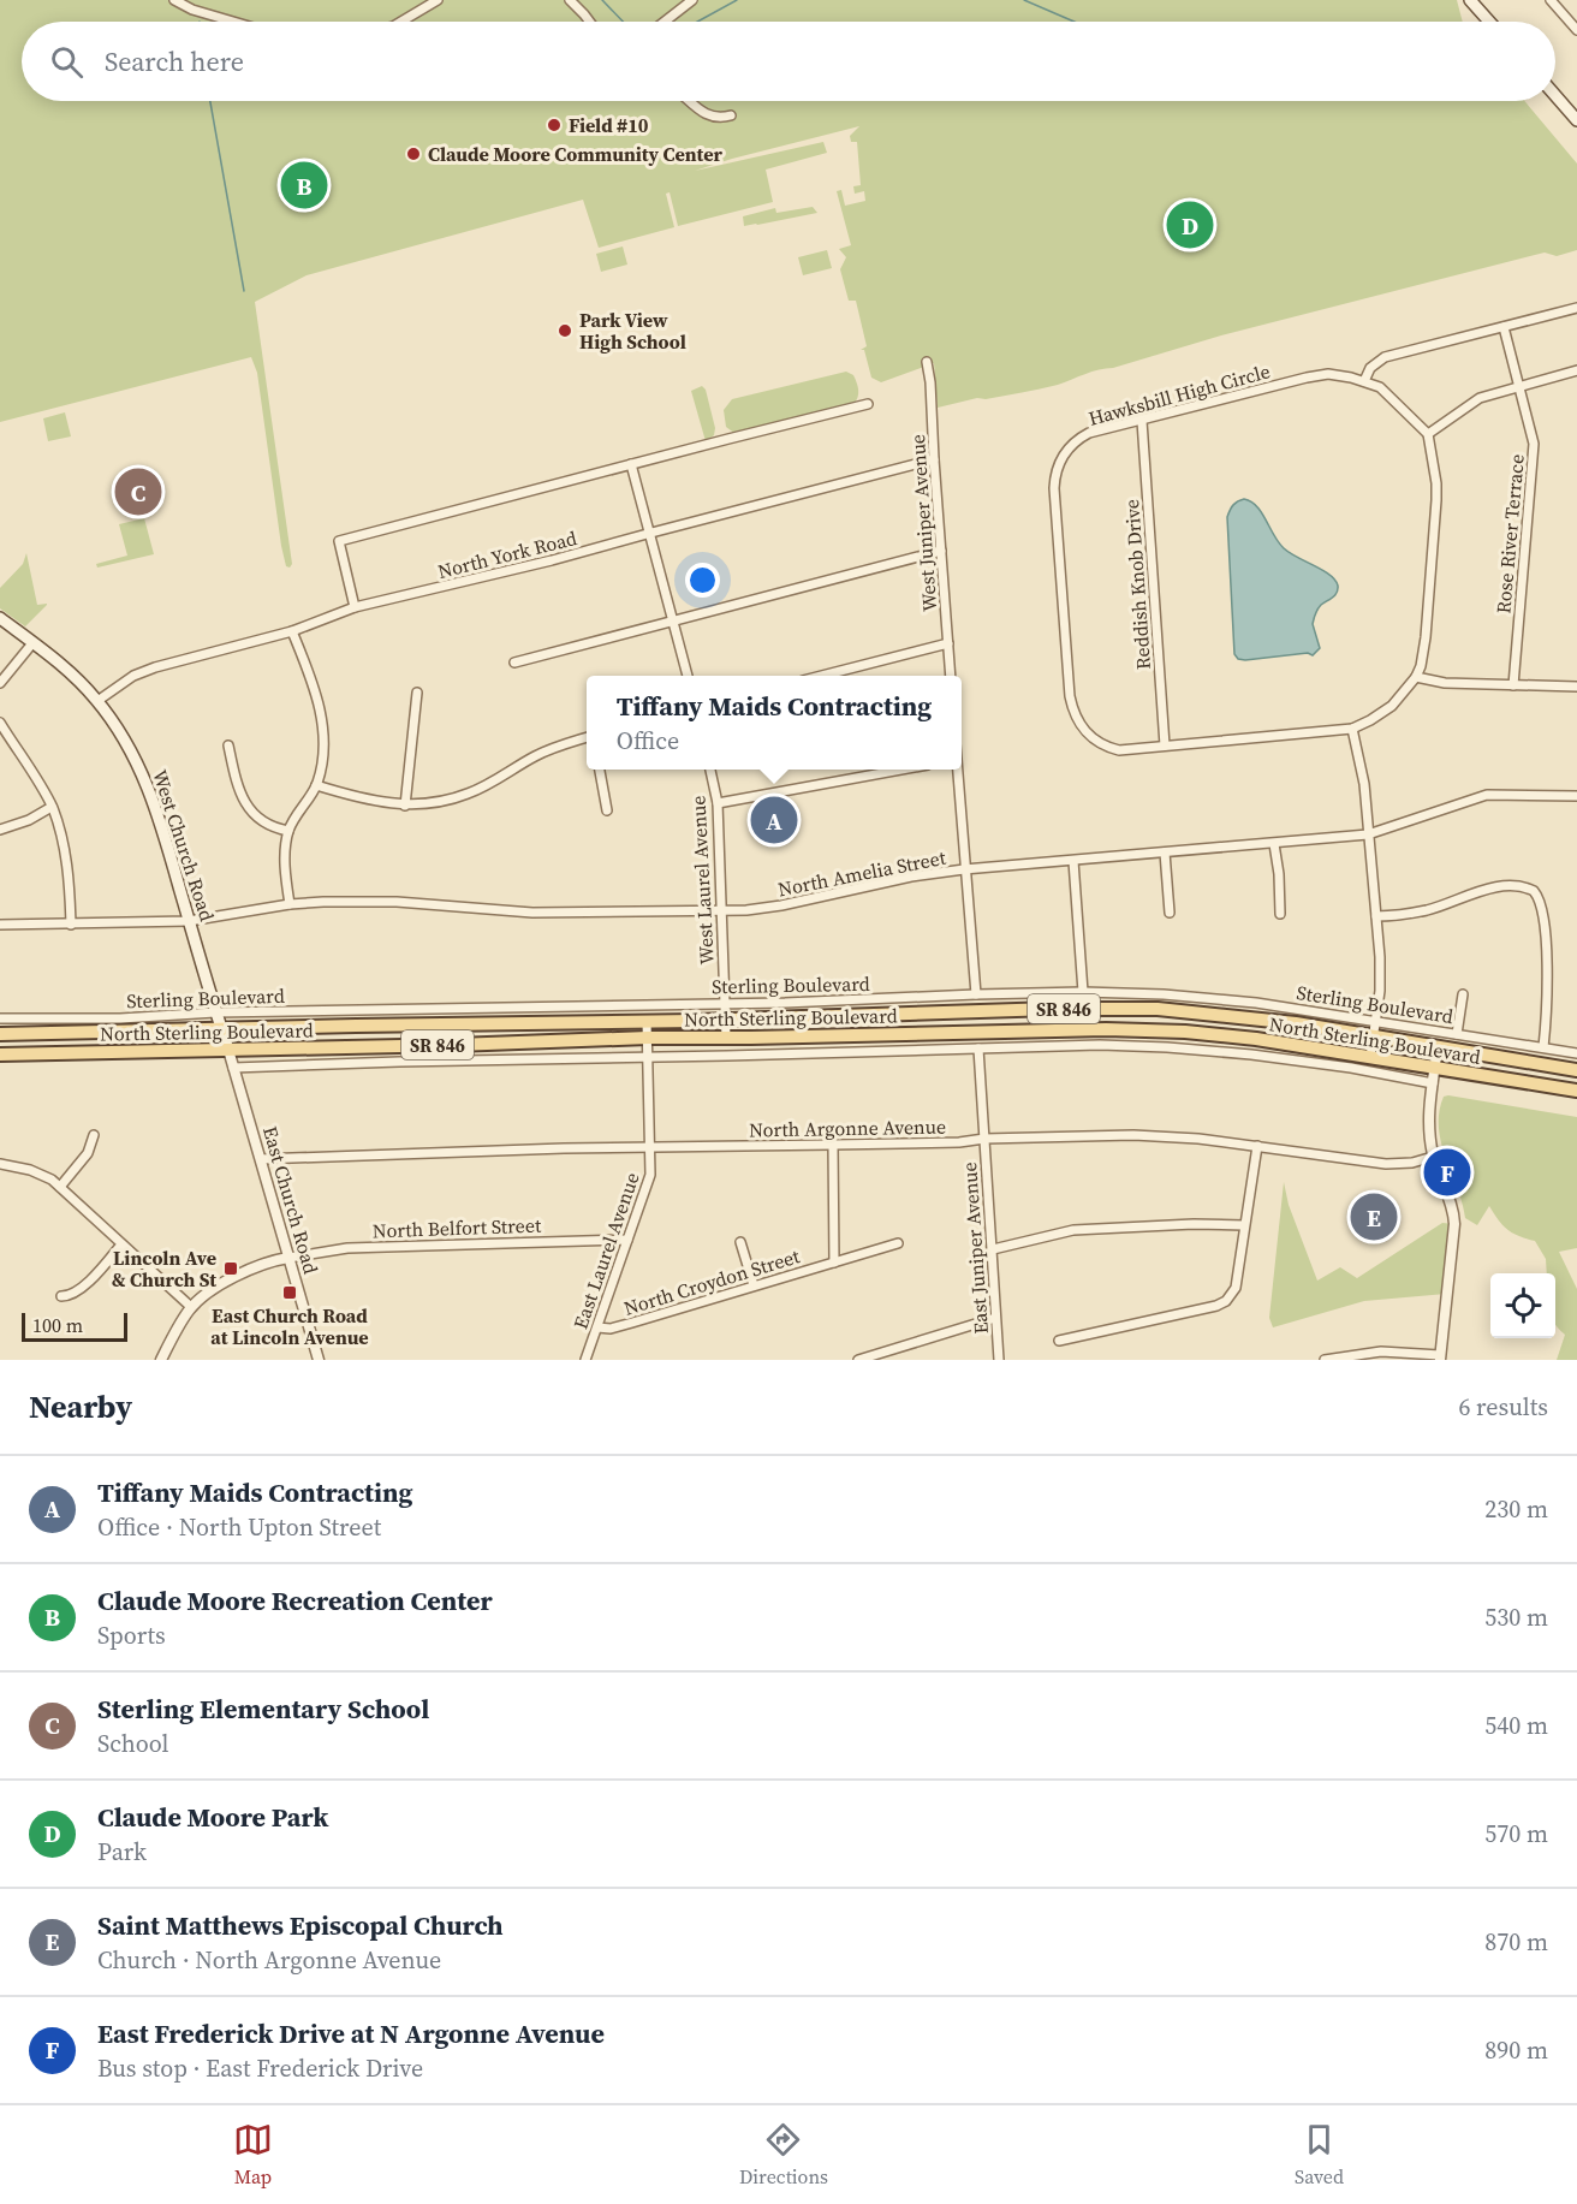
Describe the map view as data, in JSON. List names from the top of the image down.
{
  "streets": {
    "main road": ["West Church Road", "SR 846", "North Sterling Boulevard"],
    "street": [
      "Hawksbill High Circle",
      "West Juniper Avenue",
      "Rose River Terrace",
      "North York Road",
      "Reddish Knob Drive",
      "North Amelia Street",
      "West Laurel Avenue",
      "Sterling Boulevard",
      "North Argonne Avenue",
      "East Church Road",
      "North Belfort Street",
      "East Juniper Avenue",
      "East Laurel Avenue",
      "North Croydon Street"
    ]
  },
  "crossings": [
    ["Hawksbill High Circle", "Reddish Knob Drive"],
    ["West Juniper Avenue", "North York Road"],
    ["North York Road", "West Church Road"],
    ["West Church Road", "North Amelia Street"],
    ["West Church Road", "Sterling Boulevard"],
    ["West Church Road", "North Sterling Boulevard"],
    ["West Church Road", "East Church Road"],
    ["North Amelia Street", "West Laurel Avenue"],
    ["West Laurel Avenue", "Sterling Boulevard"],
    ["West Laurel Avenue", "North Sterling Boulevard"],
    ["North Sterling Boulevard", "East Church Road"],
    ["North Sterling Boulevard", "East Laurel Avenue"],
    ["North Argonne Avenue", "East Church Road"],
    ["North Argonne Avenue", "East Juniper Avenue"],
    ["North Argonne Avenue", "East Laurel Avenue"],
    ["East Church Road", "North Belfort Street"],
    ["North Belfort Street", "East Laurel Avenue"],
    ["East Laurel Avenue", "North Croydon Street"]
  ],
  "places": {
    "other": ["Field #10", "Claude Moore Community Center", "Park View High School"],
    "transit": ["Lincoln Ave & Church St", "East Church Road at Lincoln Avenue"]
  },
  "scale_bar": "100 m",
  "page": {
    "search": "Search here",
    "pins": [
      "B",
      "D",
      "C",
      "A",
      "F",
      "E"
    ],
    "popup": ["Tiffany Maids Contracting", "Office"],
    "scale": "100 m",
    "heading": ["Nearby", "6 results"],
    "list": [
      {
        "mark": "A",
        "name": "Tiffany Maids Contracting",
        "note": "Office · North Upton Street",
        "value": "230 m"
      },
      {
        "mark": "B",
        "name": "Claude Moore Recreation Center",
        "note": "Sports",
        "value": "530 m"
      },
      {
        "mark": "C",
        "name": "Sterling Elementary School",
        "note": "School",
        "value": "540 m"
      },
      {
        "mark": "D",
        "name": "Claude Moore Park",
        "note": "Park",
        "value": "570 m"
      },
      {
        "mark": "E",
        "name": "Saint Matthews Episcopal Church",
        "note": "Church · North Argonne Avenue",
        "value": "870 m"
      },
      {
        "mark": "F",
        "name": "East Frederick Drive at N Argonne Avenue",
        "note": "Bus stop · East Frederick Drive",
        "value": "890 m"
      }
    ],
    "nav": ["Map", "Directions", "Saved"]
  }
}
